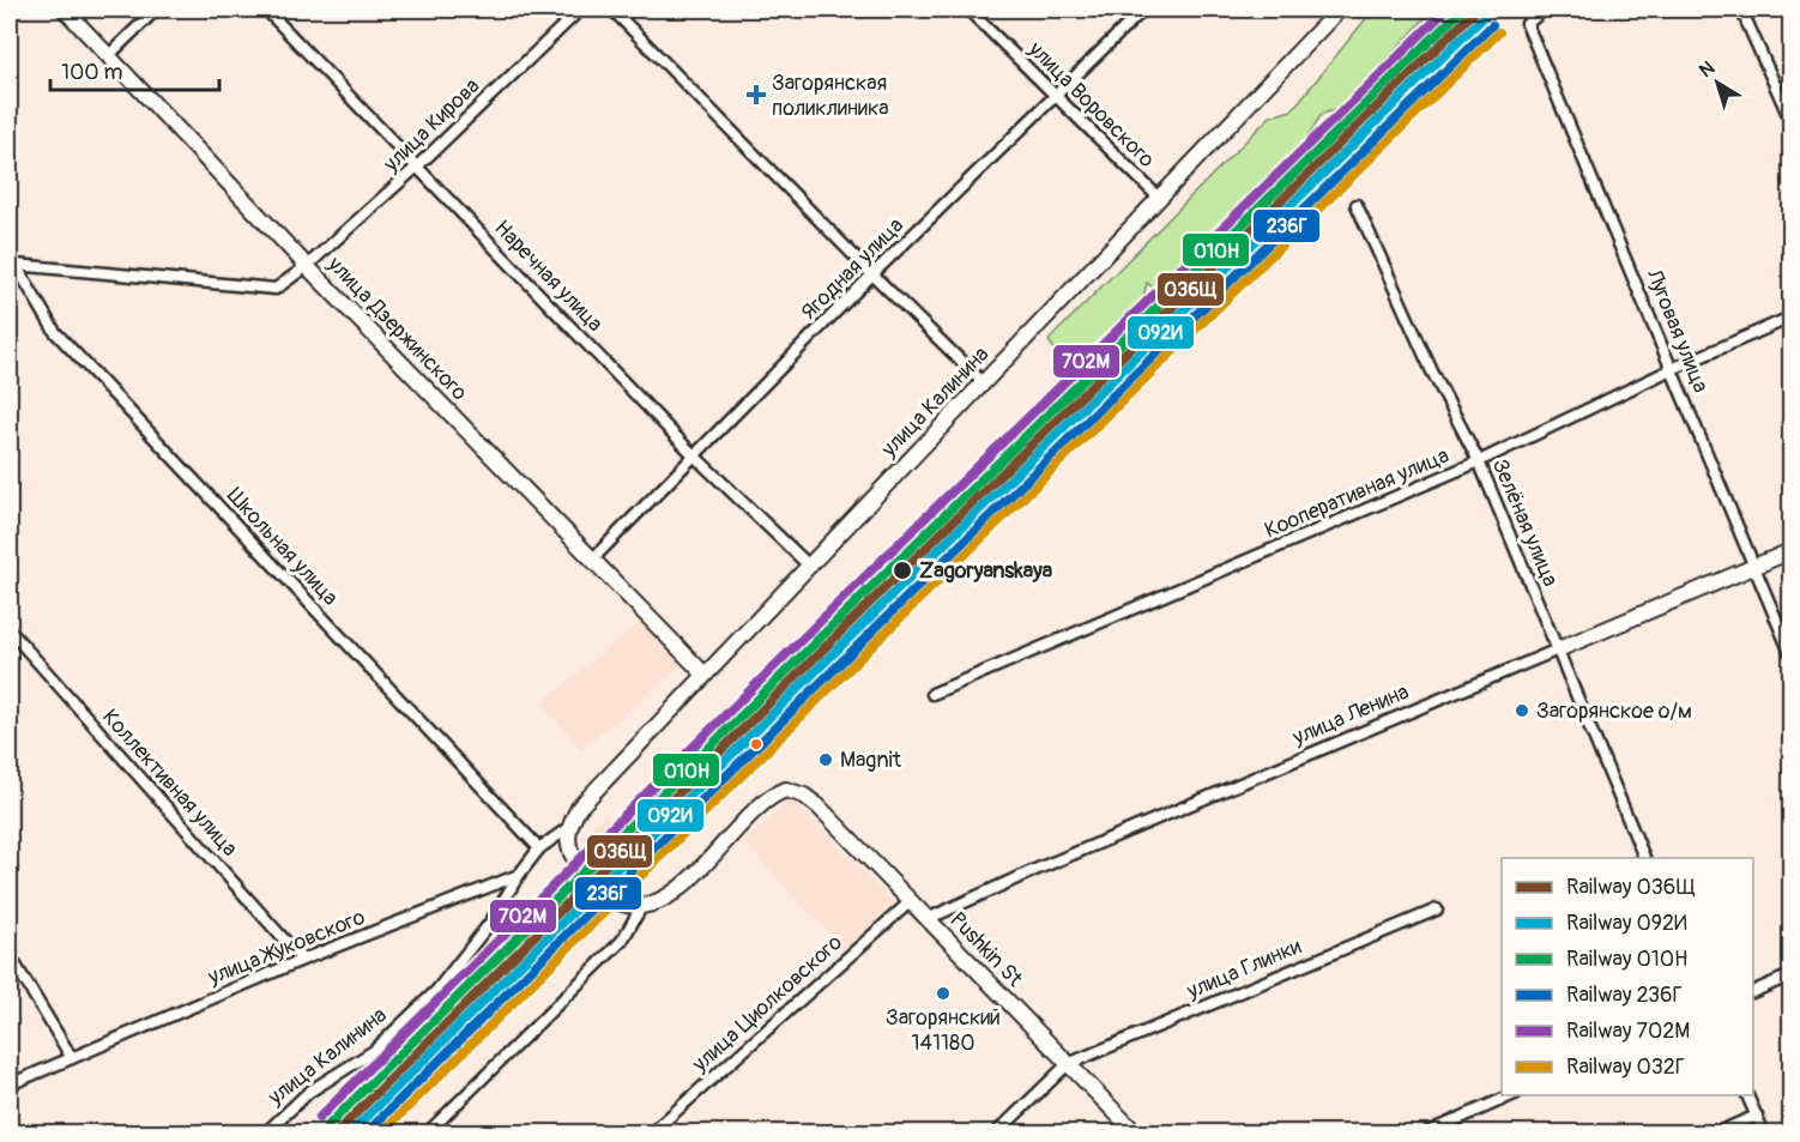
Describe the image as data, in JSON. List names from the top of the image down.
{
  "streets": {
    "main road": [
      "улица Дзержинского",
      "улица Калинина",
      "улица Ленина",
      "Pushkin St"
    ],
    "street": [
      "улица Воровского",
      "улица Кирова",
      "Ягодная улица",
      "Наречная улица",
      "Луговая улица",
      "Кооперативная улица",
      "Зелёная улица",
      "Школьная улица",
      "Коллективная улица",
      "улица Жуковского",
      "улица Глинки",
      "улица Циолковского"
    ]
  },
  "crossings": [
    ["улица Воровского", "Ягодная улица"],
    ["улица Воровского", "улица Калинина"],
    ["улица Кирова", "Наречная улица"],
    ["улица Кирова", "улица Дзержинского"],
    ["улица Кирова", "Школьная улица"],
    ["Ягодная улица", "Наречная улица"],
    ["Ягодная улица", "улица Дзержинского"],
    ["Наречная улица", "улица Калинина"],
    ["улица Дзержинского", "улица Калинина"],
    ["Луговая улица", "Кооперативная улица"],
    ["Луговая улица", "улица Ленина"],
    ["улица Калинина", "улица Жуковского"],
    ["Кооперативная улица", "Зелёная улица"],
    ["Зелёная улица", "улица Ленина"],
    ["улица Ленина", "Pushkin St"],
    ["Коллективная улица", "улица Жуковского"],
    ["Pushkin St", "улица Глинки"],
    ["Pushkin St", "улица Циолковского"]
  ],
  "places": {
    "health": ["Загорянская поликлиника"],
    "other": [
      "Zagoryanskaya",
      "Загорянское о/м",
      "Magnit",
      "Загорянский 141180"
    ]
  },
  "lines": [
    "rail line 036Щ",
    "rail line 010Н",
    "rail line 702М",
    "rail line 092И",
    "rail line 236Г",
    "rail line 032Г"
  ],
  "legend": [
    "Railway 036Щ",
    "Railway 092И",
    "Railway 010Н",
    "Railway 236Г",
    "Railway 702М",
    "Railway 032Г"
  ],
  "scale_bar": "100 m",
  "north": "top left"
}
